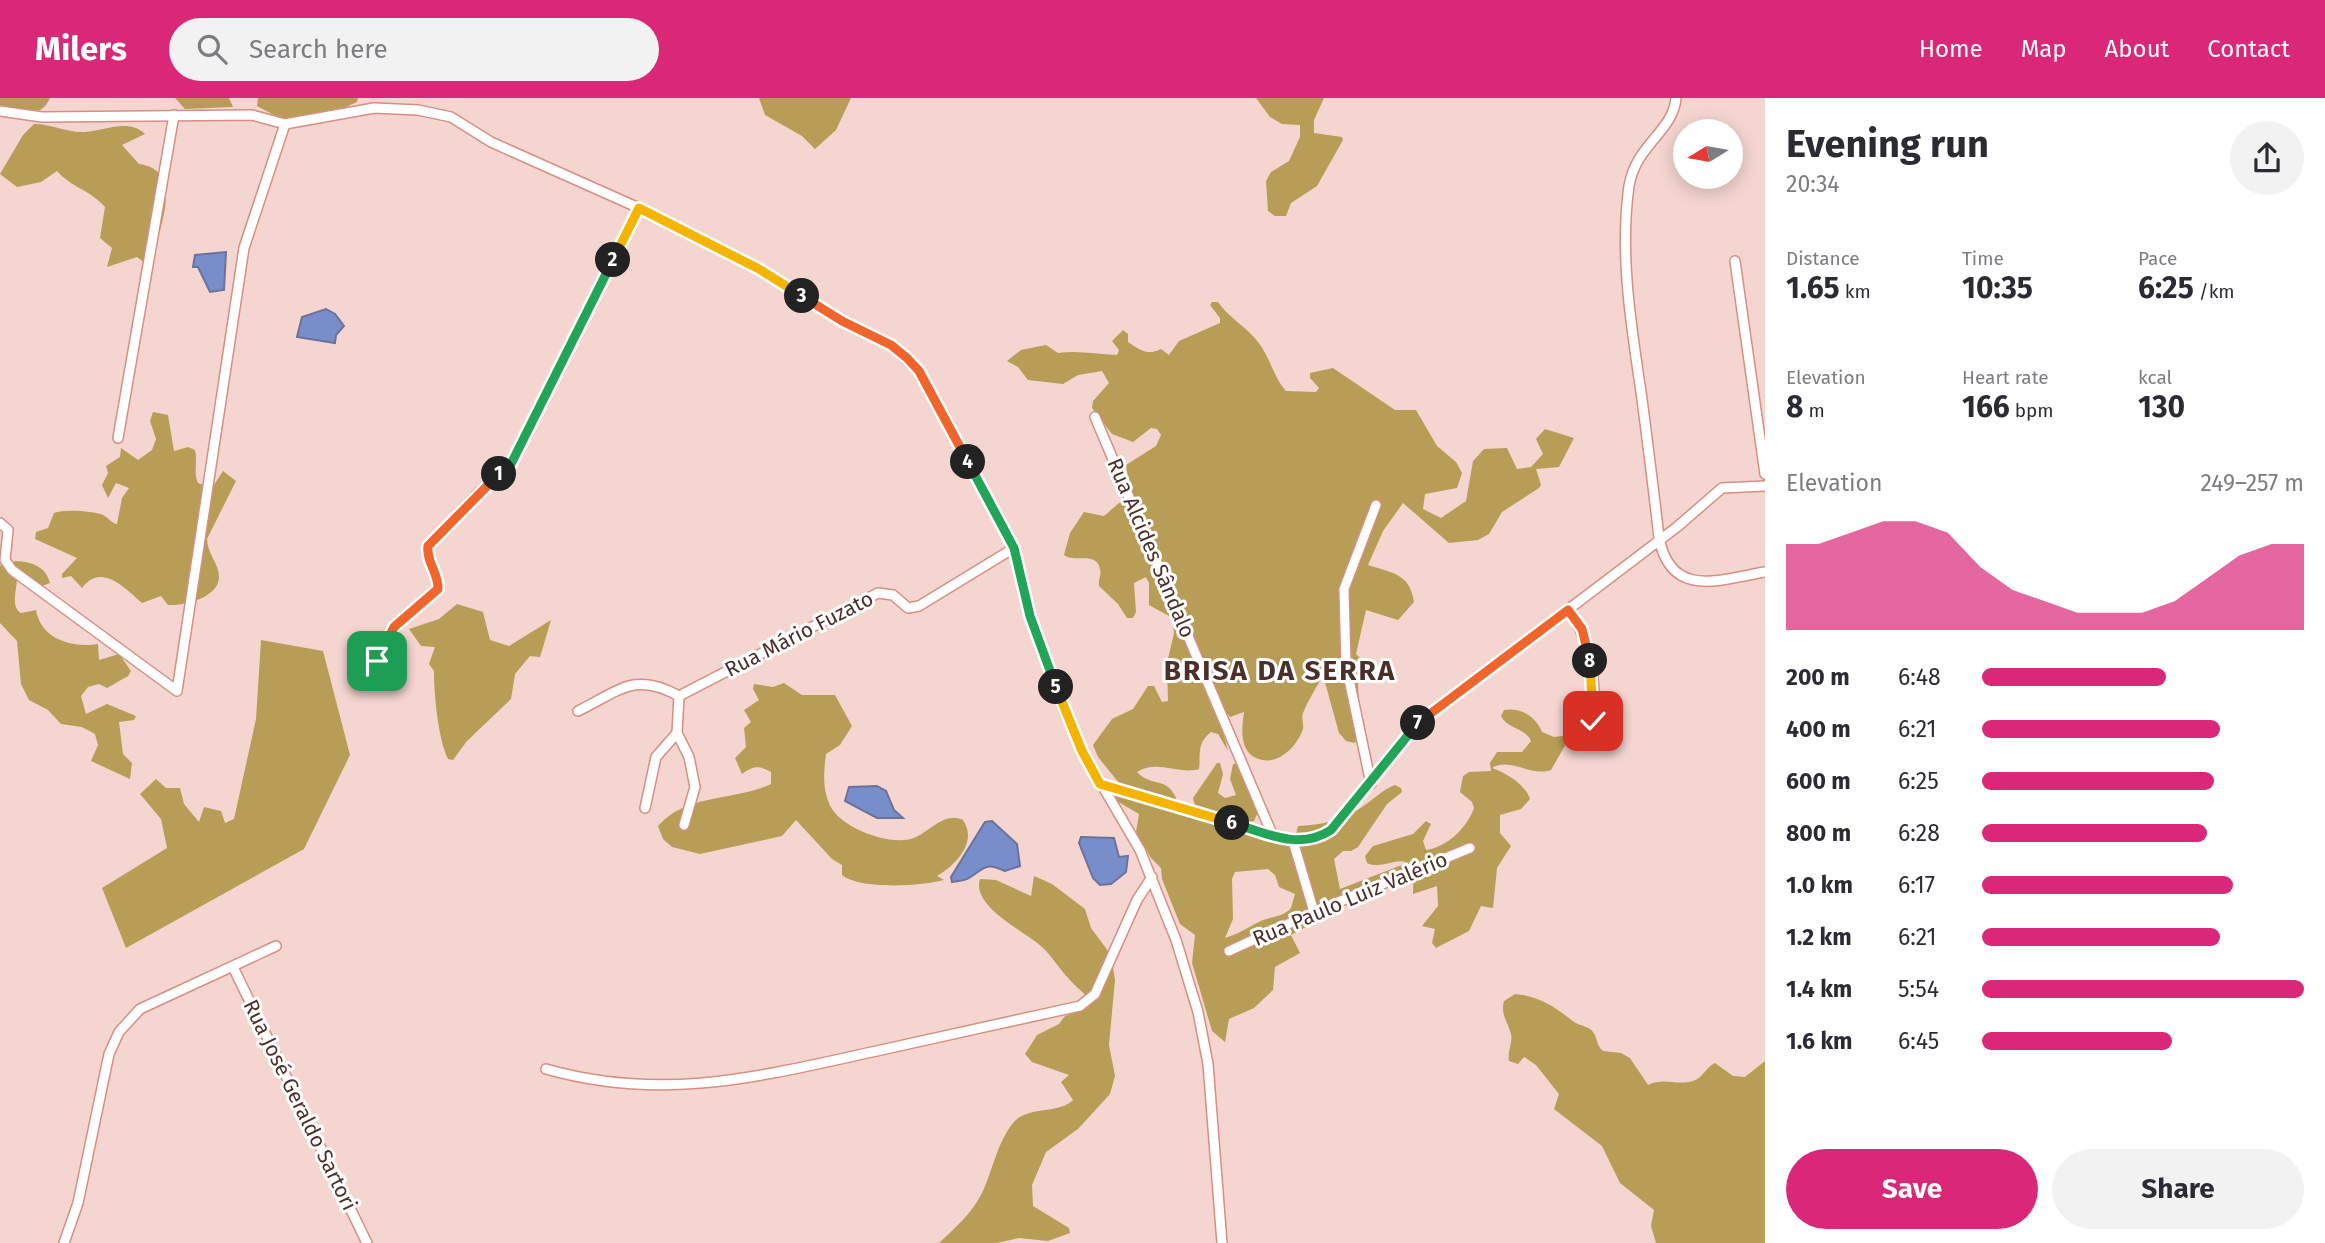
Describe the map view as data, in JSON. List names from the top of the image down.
{
  "streets": {
    "street": [
      "Rua Alcides Sândalo",
      "Rua Mário Fuzato",
      "Rua Paulo Luiz Valério",
      "Rua José Geraldo Sartori"
    ]
  },
  "districts": ["BRISA DA SERRA"],
  "north": "left",
  "page": {
    "header": "Milers",
    "search": "Search here",
    "nav": [
      "Home",
      "Map",
      "About",
      "Contact"
    ],
    "heading": ["Evening run", "20:34"],
    "stats": [
      ["Distance", "1.65 km"],
      ["Time", "10:35"],
      ["Pace", "6:25 /km"],
      ["Elevation", "8 m"],
      ["Heart rate", "166 bpm"],
      ["kcal", "130"]
    ],
    "pins": [
      "2",
      "3",
      "4",
      "1",
      "8",
      "5",
      "7",
      "6"
    ],
    "chart": ["Elevation", "249–257 m"],
    "list": [
      {
        "name": "200 m",
        "note": "6:48"
      },
      {
        "name": "400 m",
        "note": "6:21"
      },
      {
        "name": "600 m",
        "note": "6:25"
      },
      {
        "name": "800 m",
        "note": "6:28"
      },
      {
        "name": "1.0 km",
        "note": "6:17"
      },
      {
        "name": "1.2 km",
        "note": "6:21"
      },
      {
        "name": "1.4 km",
        "note": "5:54"
      },
      {
        "name": "1.6 km",
        "note": "6:45"
      }
    ],
    "buttons": ["Save", "Share"]
  }
}
